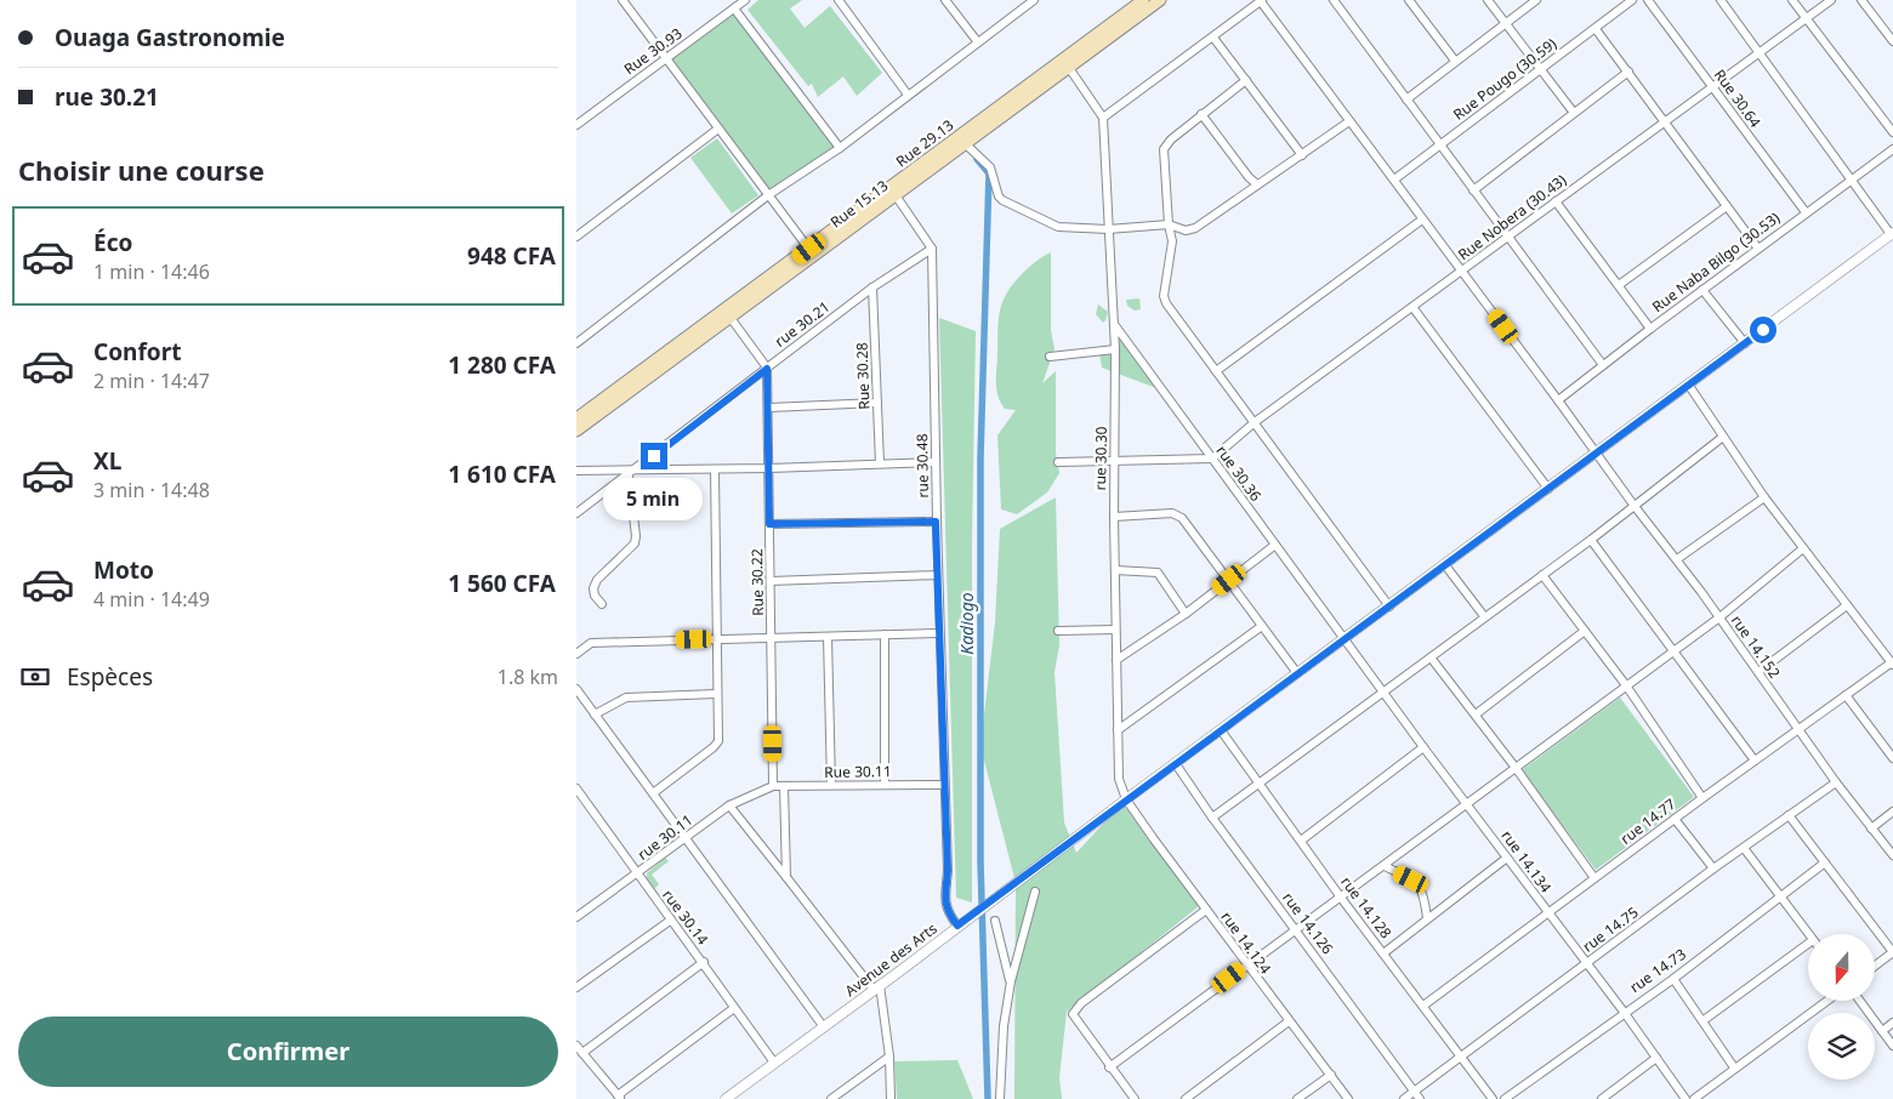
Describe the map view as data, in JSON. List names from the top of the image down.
{
  "streets": {
    "main road": ["Rue 29.13", "Rue 15.13"],
    "street": [
      "Rue 30.93",
      "Rue Pougo (30.59)",
      "Rue 30.64",
      "Rue Nobera (30.43)",
      "Rue Naba Bilgo (30.53)",
      "rue 30.21",
      "Rue 30.28",
      "rue 30.30",
      "rue 30.48",
      "rue 30.36",
      "Rue 30.22",
      "rue 14.152",
      "Rue 30.11",
      "rue 14.77",
      "rue 30.11",
      "rue 14.134",
      "rue 14.128",
      "rue 30.14",
      "rue 14.126",
      "rue 14.75",
      "rue 14.124",
      "Avenue des Arts",
      "rue 14.73"
    ]
  },
  "crossings": [
    ["Rue Pougo (30.59)", "rue 14.152"],
    ["Rue 30.64", "Rue Nobera (30.43)"],
    ["Rue 30.64", "Rue Naba Bilgo (30.53)"],
    ["Rue 29.13", "Rue 15.13"],
    ["Rue Nobera (30.43)", "rue 30.36"],
    ["Rue Nobera (30.43)", "rue 14.152"],
    ["Rue Naba Bilgo (30.53)", "rue 14.152"],
    ["rue 30.21", "Rue 30.28"],
    ["rue 30.21", "rue 30.48"],
    ["rue 30.21", "Rue 30.22"],
    ["rue 30.30", "rue 30.36"],
    ["rue 30.30", "rue 14.124"],
    ["rue 30.30", "Avenue des Arts"],
    ["rue 30.48", "Rue 30.11"],
    ["rue 30.48", "Avenue des Arts"],
    ["rue 30.36", "rue 14.134"],
    ["rue 30.36", "Avenue des Arts"],
    ["Rue 30.22", "Rue 30.11"],
    ["Rue 30.22", "rue 30.11"],
    ["rue 14.152", "rue 14.77"],
    ["rue 14.152", "rue 14.75"],
    ["rue 14.152", "Avenue des Arts"],
    ["Rue 30.11", "rue 30.11"],
    ["rue 14.77", "rue 14.134"],
    ["rue 14.77", "rue 14.128"],
    ["rue 30.11", "rue 30.14"],
    ["rue 14.134", "rue 14.75"],
    ["rue 14.134", "Avenue des Arts"],
    ["rue 14.134", "rue 14.73"],
    ["rue 14.128", "rue 14.75"],
    ["rue 14.128", "Avenue des Arts"],
    ["rue 30.14", "Avenue des Arts"],
    ["rue 14.126", "rue 14.75"],
    ["rue 14.126", "Avenue des Arts"],
    ["rue 14.124", "Avenue des Arts"]
  ],
  "water": ["Kadiogo"],
  "north": "bottom",
  "page": {
    "banner": ["Ouaga Gastronomie", "rue 30.21"],
    "heading": "Choisir une course",
    "list": [
      {
        "name": "Éco",
        "note": "1 min · 14:46",
        "value": "948 CFA"
      },
      {
        "name": "Confort",
        "note": "2 min · 14:47",
        "value": "1 280 CFA"
      },
      {
        "name": "XL",
        "note": "3 min · 14:48",
        "value": "1 610 CFA"
      },
      {
        "name": "Moto",
        "note": "4 min · 14:49",
        "value": "1 560 CFA"
      }
    ],
    "bubble": "5 min",
    "pay": ["Espèces", "1.8 km"],
    "buttons": "Confirmer"
  }
}
